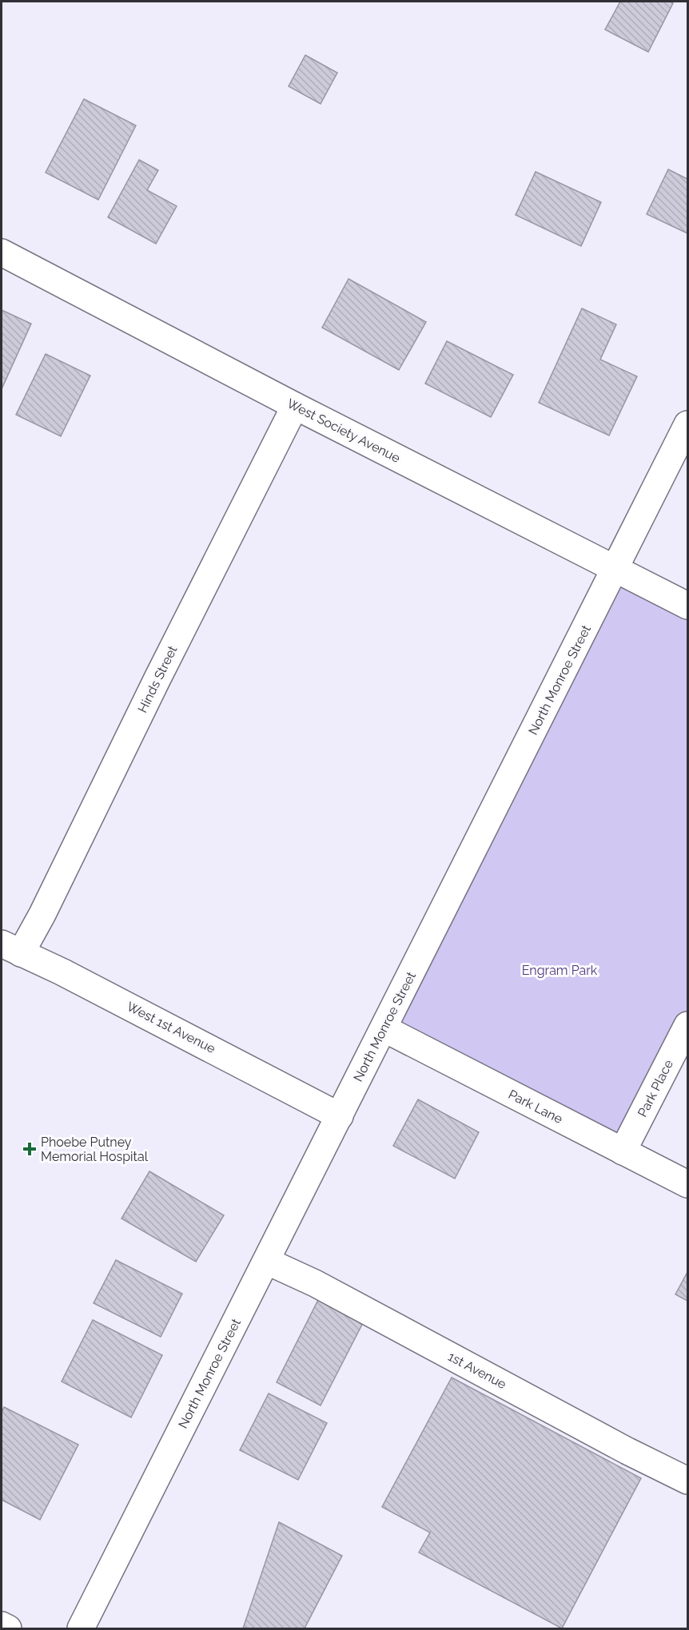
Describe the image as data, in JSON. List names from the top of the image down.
{
  "streets": {
    "street": [
      "West Society Avenue",
      "Hinds Street",
      "North Monroe Street",
      "West 1st Avenue",
      "Park Place",
      "Park Lane",
      "1st Avenue"
    ]
  },
  "crossings": [
    ["West Society Avenue", "Hinds Street"],
    ["West Society Avenue", "North Monroe Street"],
    ["Hinds Street", "West 1st Avenue"],
    ["North Monroe Street", "West 1st Avenue"],
    ["North Monroe Street", "Park Lane"],
    ["North Monroe Street", "1st Avenue"],
    ["Park Place", "Park Lane"]
  ],
  "parks": ["Engram Park"],
  "places": {
    "health": ["Phoebe Putney Memorial Hospital"]
  }
}
